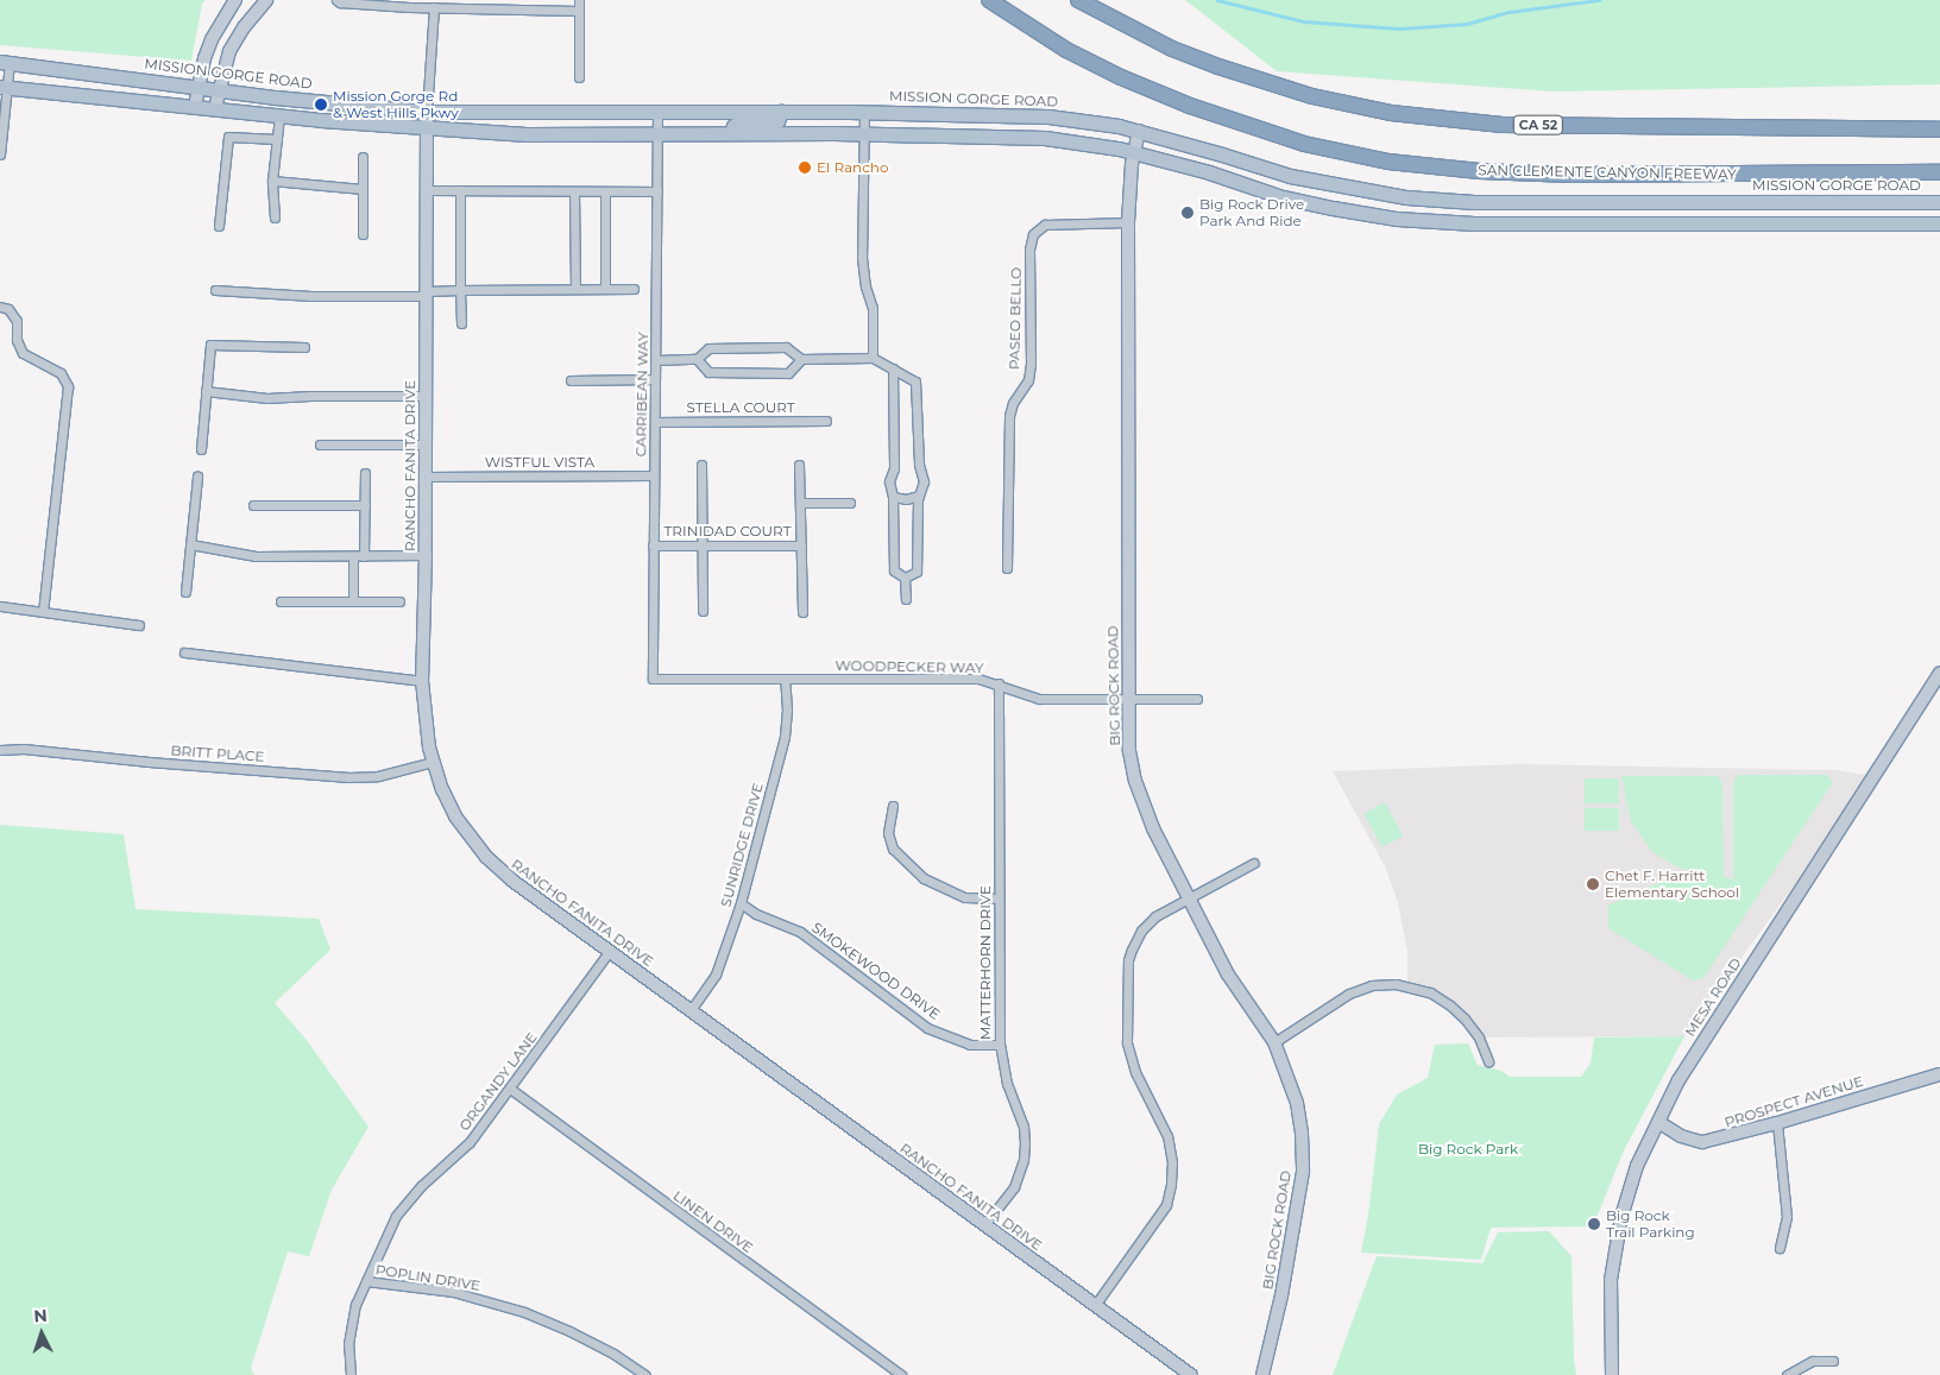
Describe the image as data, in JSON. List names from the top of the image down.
{
  "streets": {
    "highway": ["CA 52", "SAN CLEMENTE CANYON FREEWAY"],
    "main road": ["MISSION GORGE ROAD"],
    "street": [
      "PASEO BELLO",
      "CARRIBEAN WAY",
      "STELLA COURT",
      "WISTFUL VISTA",
      "RANCHO FANITA DRIVE",
      "TRINIDAD COURT",
      "WOODPECKER WAY",
      "BIG ROCK ROAD",
      "BRITT PLACE",
      "SUNRIDGE DRIVE",
      "MATTERHORN DRIVE",
      "SMOKEWOOD DRIVE",
      "MESA ROAD",
      "ORGANDY LANE",
      "PROSPECT AVENUE",
      "LINEN DRIVE",
      "POPLIN DRIVE"
    ]
  },
  "crossings": [
    ["MISSION GORGE ROAD", "CARRIBEAN WAY"],
    ["MISSION GORGE ROAD", "RANCHO FANITA DRIVE"],
    ["MISSION GORGE ROAD", "BIG ROCK ROAD"],
    ["PASEO BELLO", "BIG ROCK ROAD"],
    ["CARRIBEAN WAY", "STELLA COURT"],
    ["CARRIBEAN WAY", "WISTFUL VISTA"],
    ["CARRIBEAN WAY", "TRINIDAD COURT"],
    ["CARRIBEAN WAY", "WOODPECKER WAY"],
    ["WISTFUL VISTA", "RANCHO FANITA DRIVE"],
    ["RANCHO FANITA DRIVE", "BRITT PLACE"],
    ["RANCHO FANITA DRIVE", "SUNRIDGE DRIVE"],
    ["RANCHO FANITA DRIVE", "MATTERHORN DRIVE"],
    ["RANCHO FANITA DRIVE", "ORGANDY LANE"],
    ["WOODPECKER WAY", "BIG ROCK ROAD"],
    ["WOODPECKER WAY", "SUNRIDGE DRIVE"],
    ["WOODPECKER WAY", "MATTERHORN DRIVE"],
    ["SUNRIDGE DRIVE", "SMOKEWOOD DRIVE"],
    ["MATTERHORN DRIVE", "SMOKEWOOD DRIVE"],
    ["MESA ROAD", "PROSPECT AVENUE"],
    ["ORGANDY LANE", "LINEN DRIVE"],
    ["ORGANDY LANE", "POPLIN DRIVE"]
  ],
  "parks": ["Big Rock Park"],
  "places": [
    "Mission Gorge Rd & West Hills Pkwy",
    "El Rancho",
    "Big Rock Drive Park And Ride",
    "Chet F. Harritt Elementary School",
    "Big Rock Trail Parking"
  ],
  "north": "top"
}
